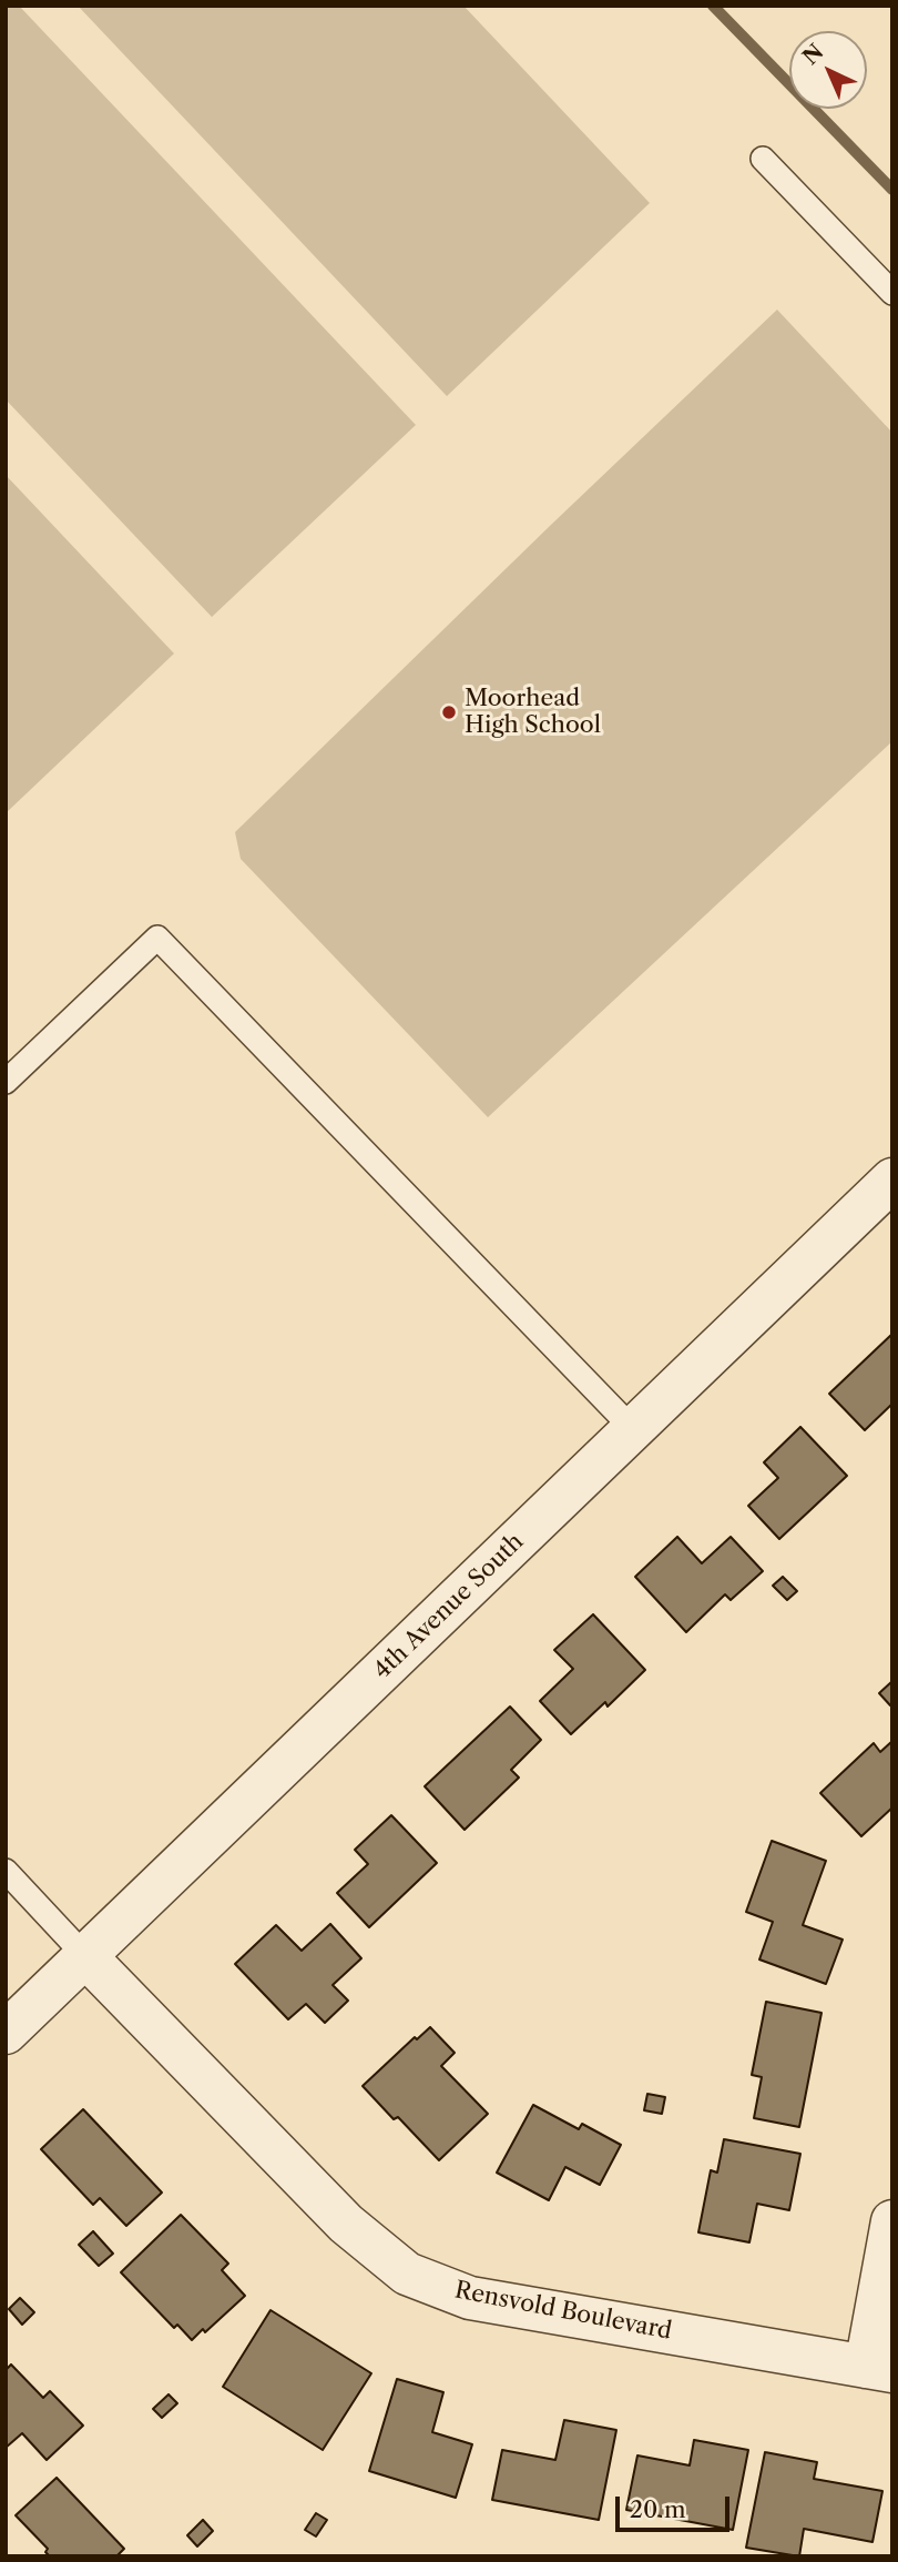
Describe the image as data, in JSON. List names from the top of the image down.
{
  "streets": {
    "street": ["4th Avenue South", "Rensvold Boulevard"]
  },
  "crossings": [
    ["4th Avenue South", "Rensvold Boulevard"]
  ],
  "places": ["Moorhead High School"],
  "scale_bar": "20 m",
  "north": "top left"
}
